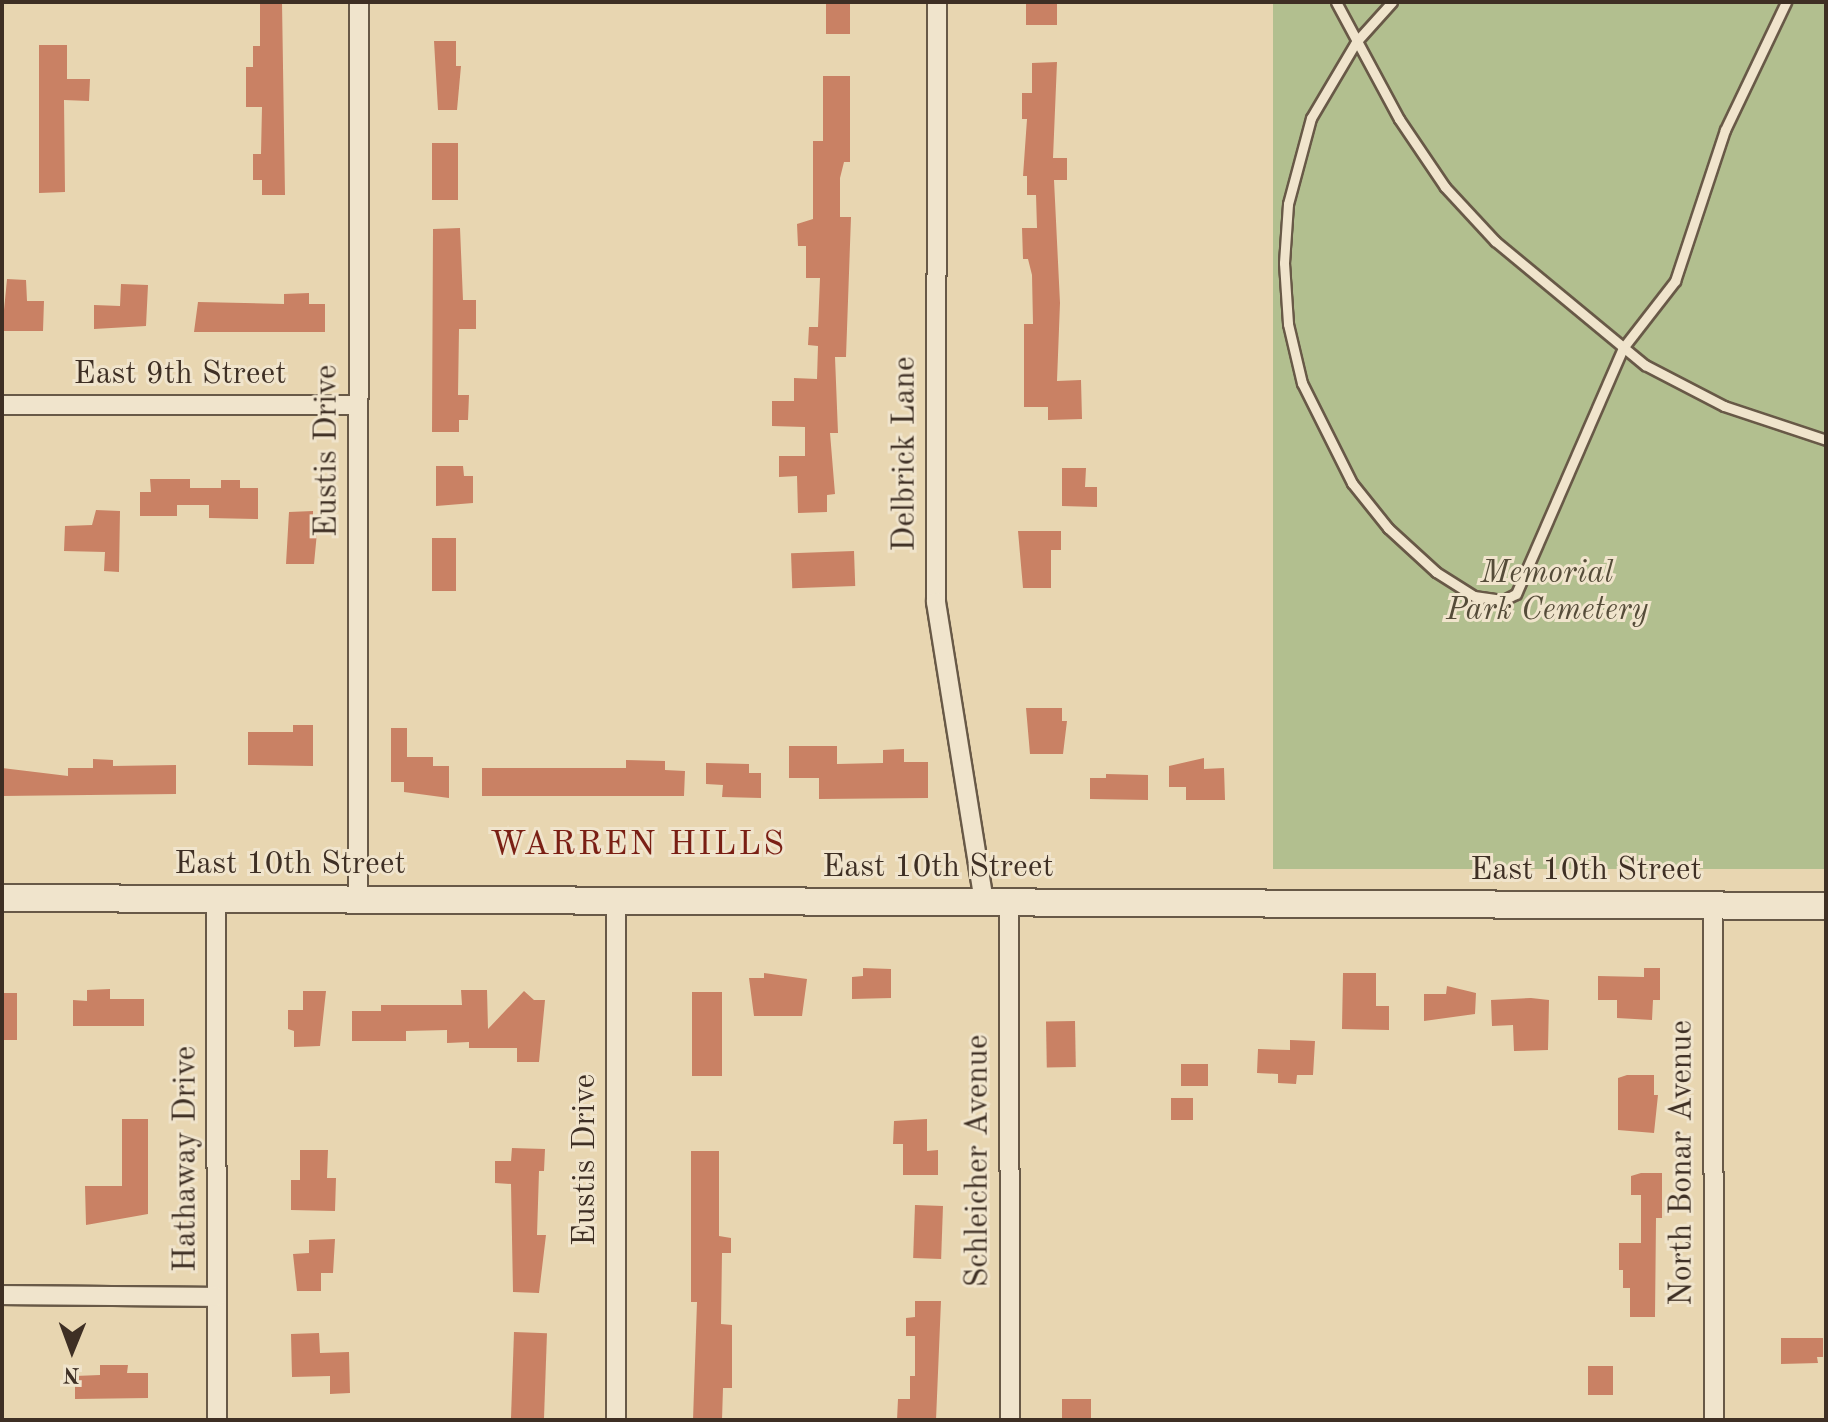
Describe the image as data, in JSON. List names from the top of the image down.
{
  "streets": {
    "main road": ["East 10th Street"],
    "street": [
      "East 9th Street",
      "Eustis Drive",
      "Delbrick Lane",
      "Hathaway Drive",
      "Schleicher Avenue",
      "North Bonar Avenue"
    ]
  },
  "crossings": [
    ["East 9th Street", "Eustis Drive"],
    ["Eustis Drive", "East 10th Street"],
    ["Delbrick Lane", "East 10th Street"],
    ["Delbrick Lane", "Schleicher Avenue"],
    ["East 10th Street", "Hathaway Drive"],
    ["East 10th Street", "Schleicher Avenue"],
    ["East 10th Street", "North Bonar Avenue"]
  ],
  "districts": ["WARREN HILLS"],
  "parks": ["Memorial Park Cemetery"],
  "north": "bottom"
}
